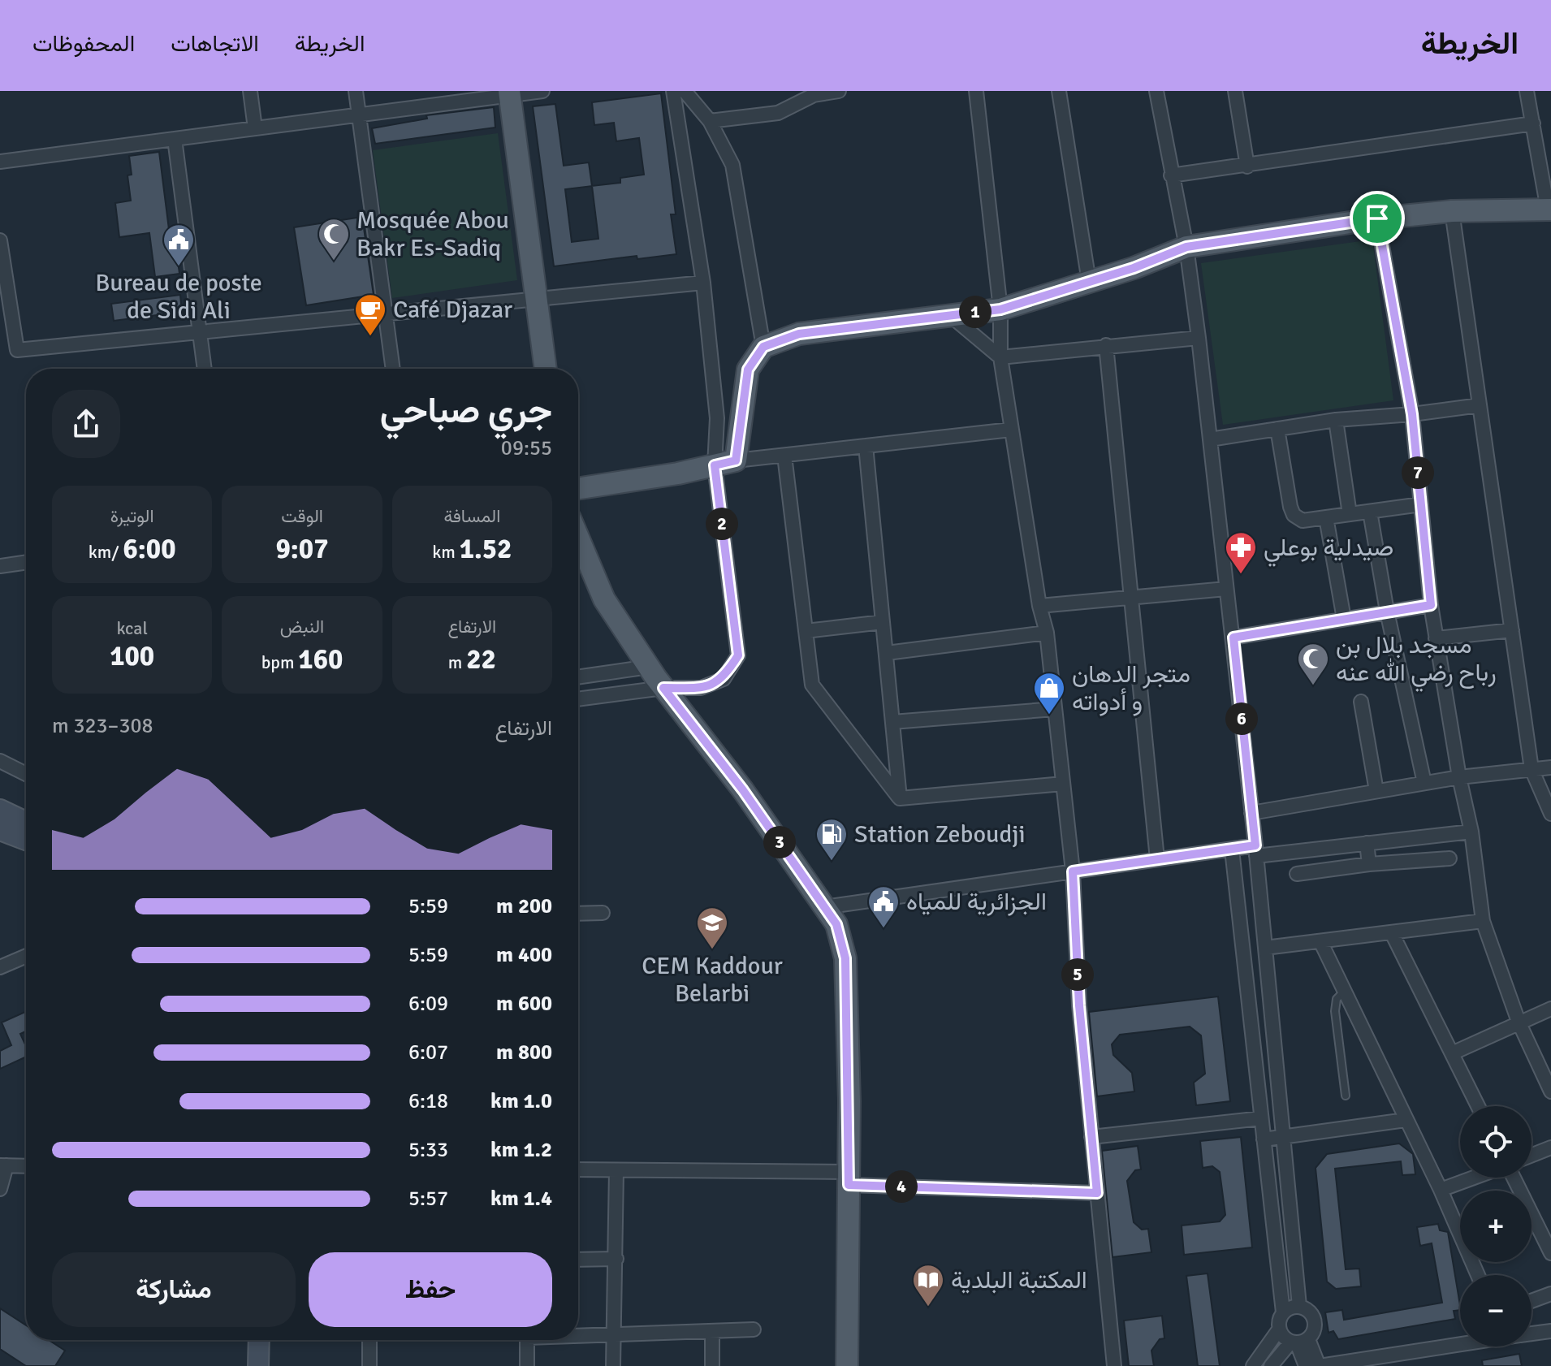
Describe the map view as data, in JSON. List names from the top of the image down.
{
  "places": {
    "mosque": ["Mosquée Abou Bakr Es-Sadiq", "مسجد بلال بن رباح رضي الله عنه"],
    "public building": ["Bureau de poste de Sidi Ali", "الجزائرية للمياه"],
    "cafe": ["Café Djazar"],
    "pharmacy": ["صيدلية بوعلي"],
    "shop": ["متجر الدهان و أدواته"],
    "fuel station": ["Station Zeboudji"],
    "school or university": ["CEM Kaddour Belarbi"],
    "library": ["المكتبة البلدية"]
  },
  "page": {
    "header": "الخريطة",
    "nav": ["الخريطة", "الاتجاهات", "المحفوظات"],
    "pins": [
      "1",
      "7",
      "2",
      "6",
      "3",
      "5",
      "4"
    ],
    "heading": ["جري صباحي", "09:55"],
    "stats": [
      ["المسافة", "1.52 km"],
      ["الوقت", "9:07"],
      ["الوتيرة", "6:00 /km"],
      ["الارتفاع", "22 m"],
      ["النبض", "160 bpm"],
      ["kcal", "100"]
    ],
    "chart": ["الارتفاع", "308–323 m"],
    "list": [
      {
        "name": "200 m",
        "note": "5:59"
      },
      {
        "name": "400 m",
        "note": "5:59"
      },
      {
        "name": "600 m",
        "note": "6:09"
      },
      {
        "name": "800 m",
        "note": "6:07"
      },
      {
        "name": "1.0 km",
        "note": "6:18"
      },
      {
        "name": "1.2 km",
        "note": "5:33"
      },
      {
        "name": "1.4 km",
        "note": "5:57"
      }
    ],
    "map_buttons": ["+", "−"],
    "buttons": ["حفظ", "مشاركة"]
  }
}
